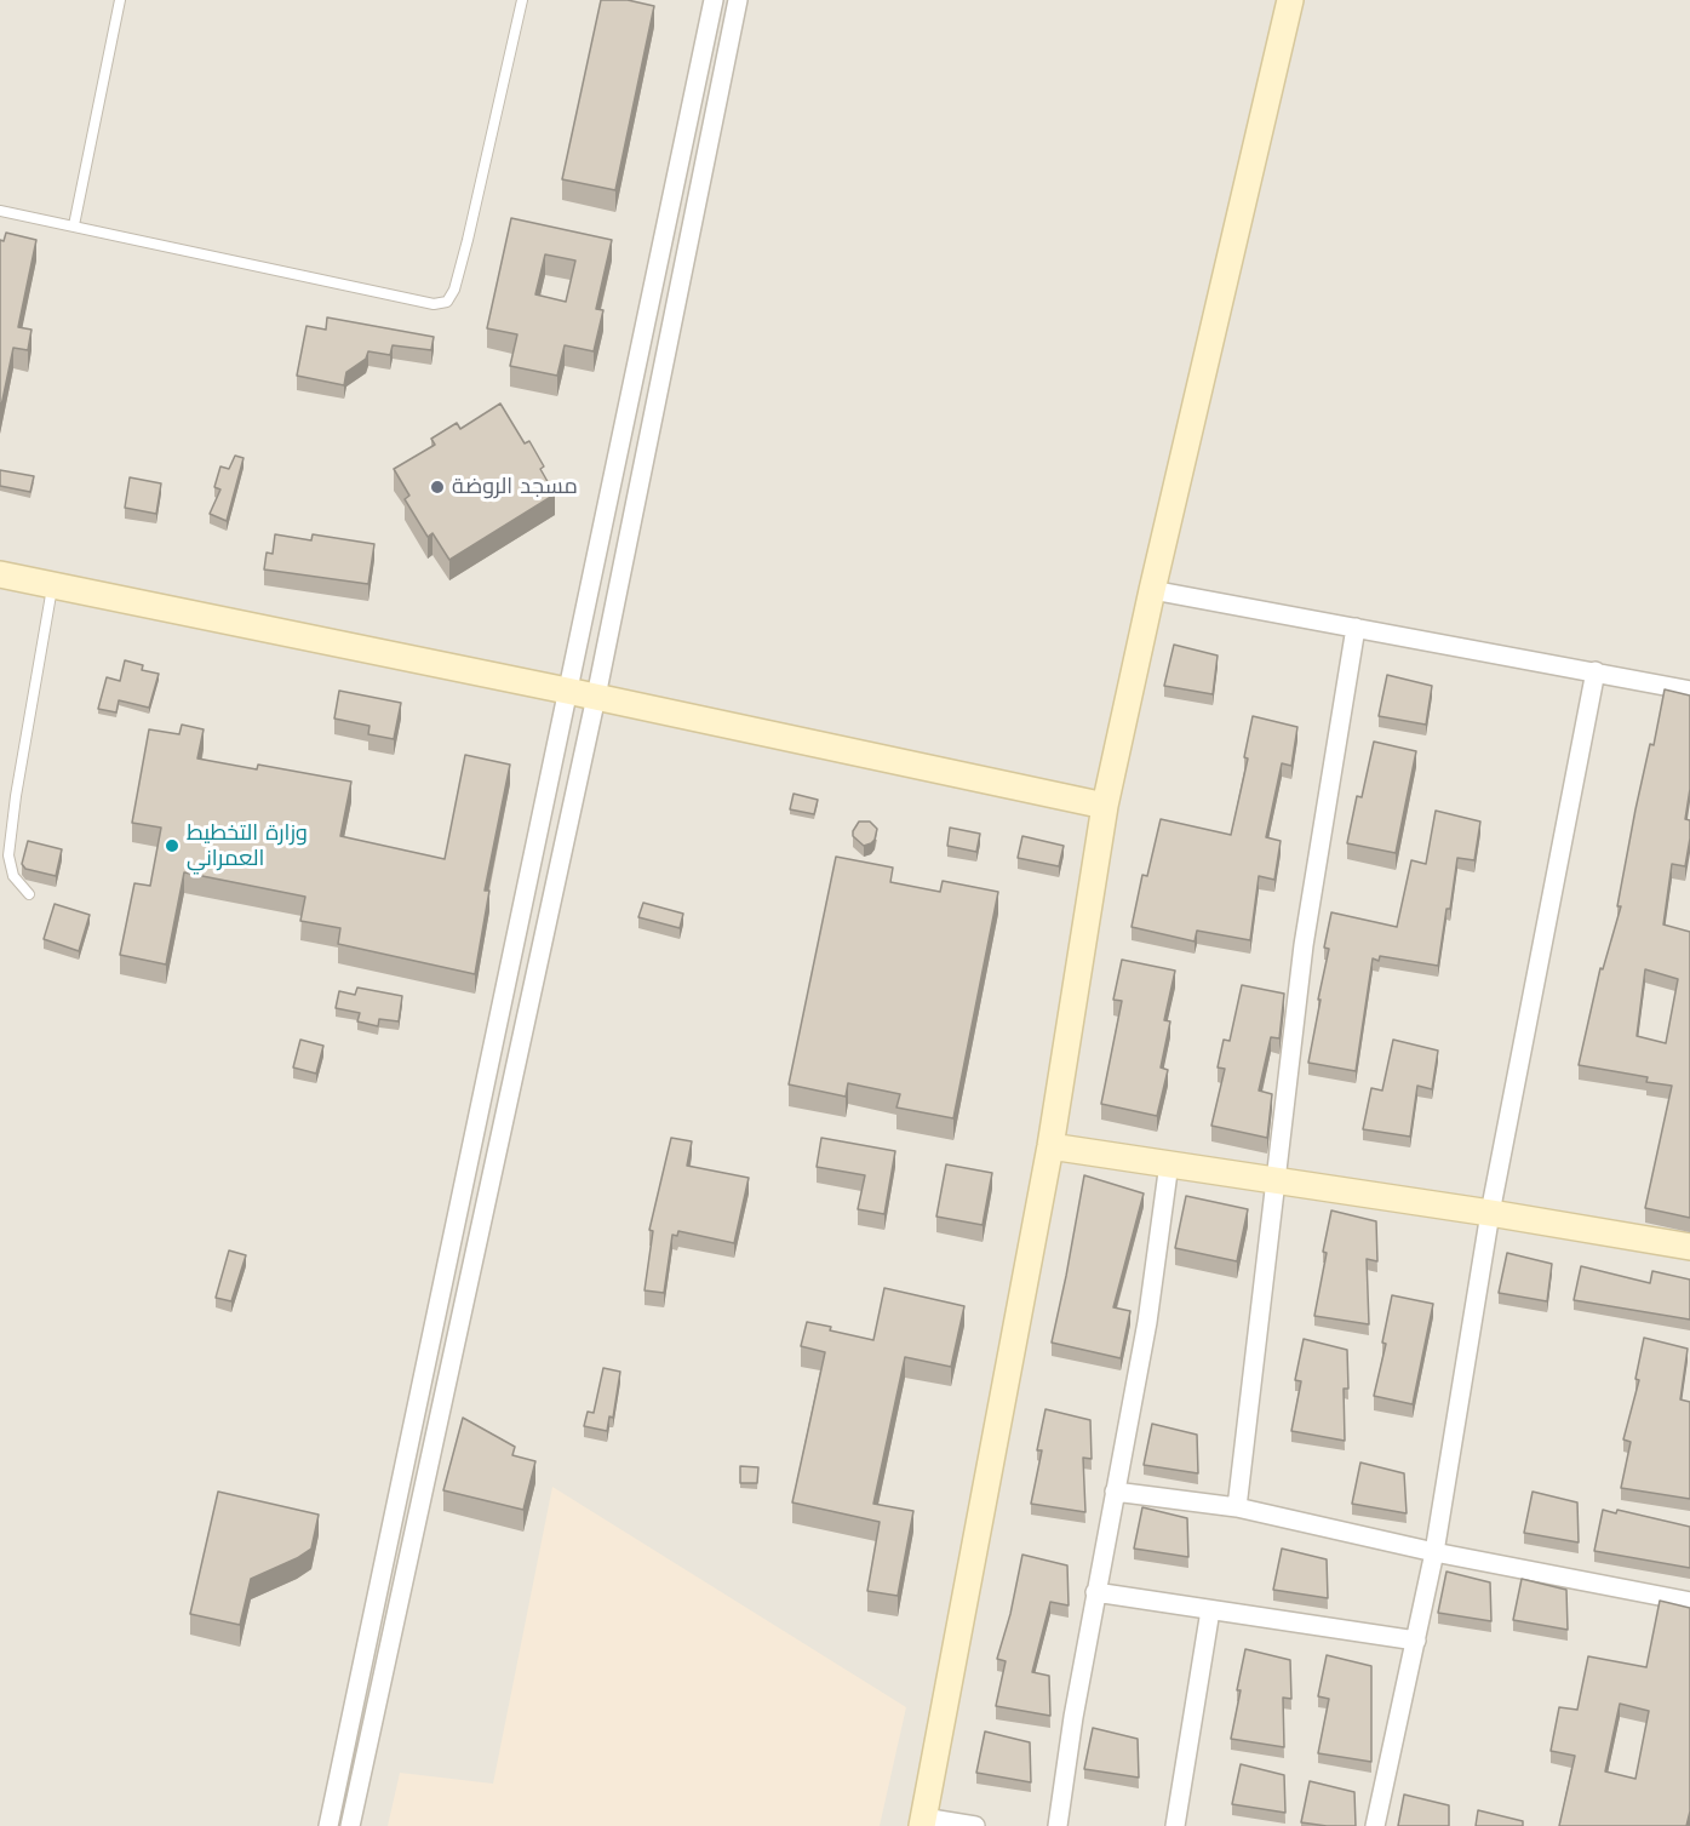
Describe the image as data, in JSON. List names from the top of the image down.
{
  "places": ["مسجد الروضة", "وزارة التخطيط العمراني"]
}
